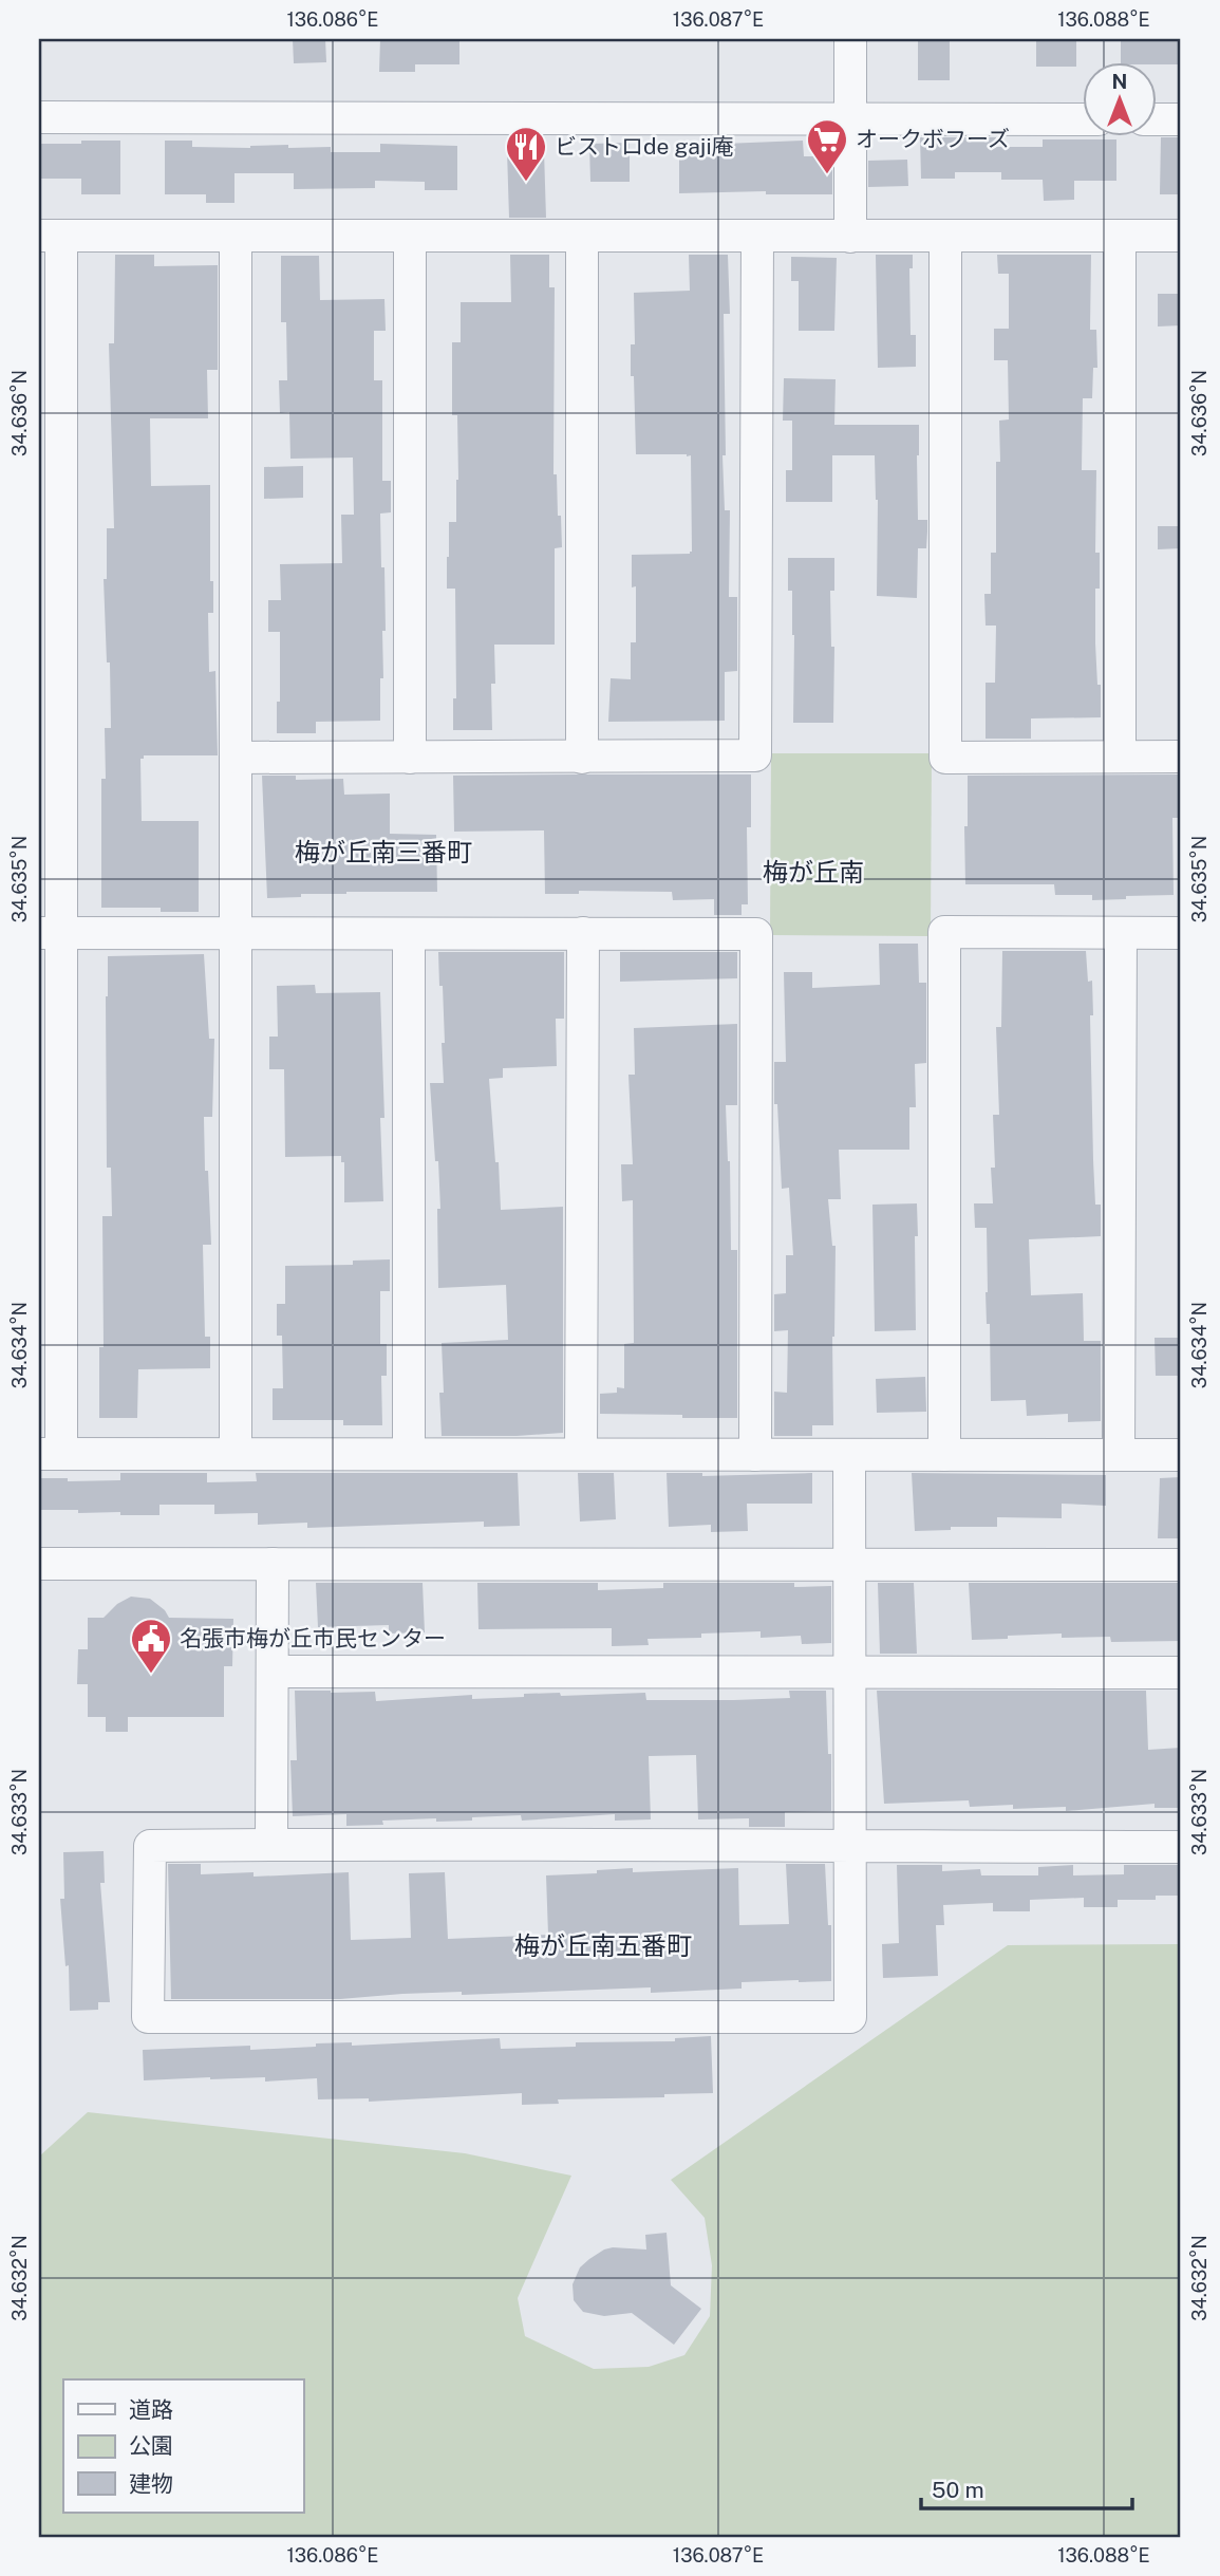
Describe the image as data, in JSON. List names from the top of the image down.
{
  "districts": ["梅が丘南三番町", "梅が丘南", "梅が丘南五番町"],
  "places": {
    "supermarket": ["オークボフーズ"],
    "restaurant": ["ビストロde gaji庵"],
    "public building": ["名張市梅が丘市民センター"]
  },
  "legend": ["道路", "公園", "建物"],
  "scale_bar": "50 m",
  "north": "top",
  "coordinates": [
    "136.086°E",
    "136.087°E",
    "136.088°E",
    "34.636°N",
    "34.635°N",
    "34.634°N",
    "34.633°N",
    "34.632°N"
  ]
}
